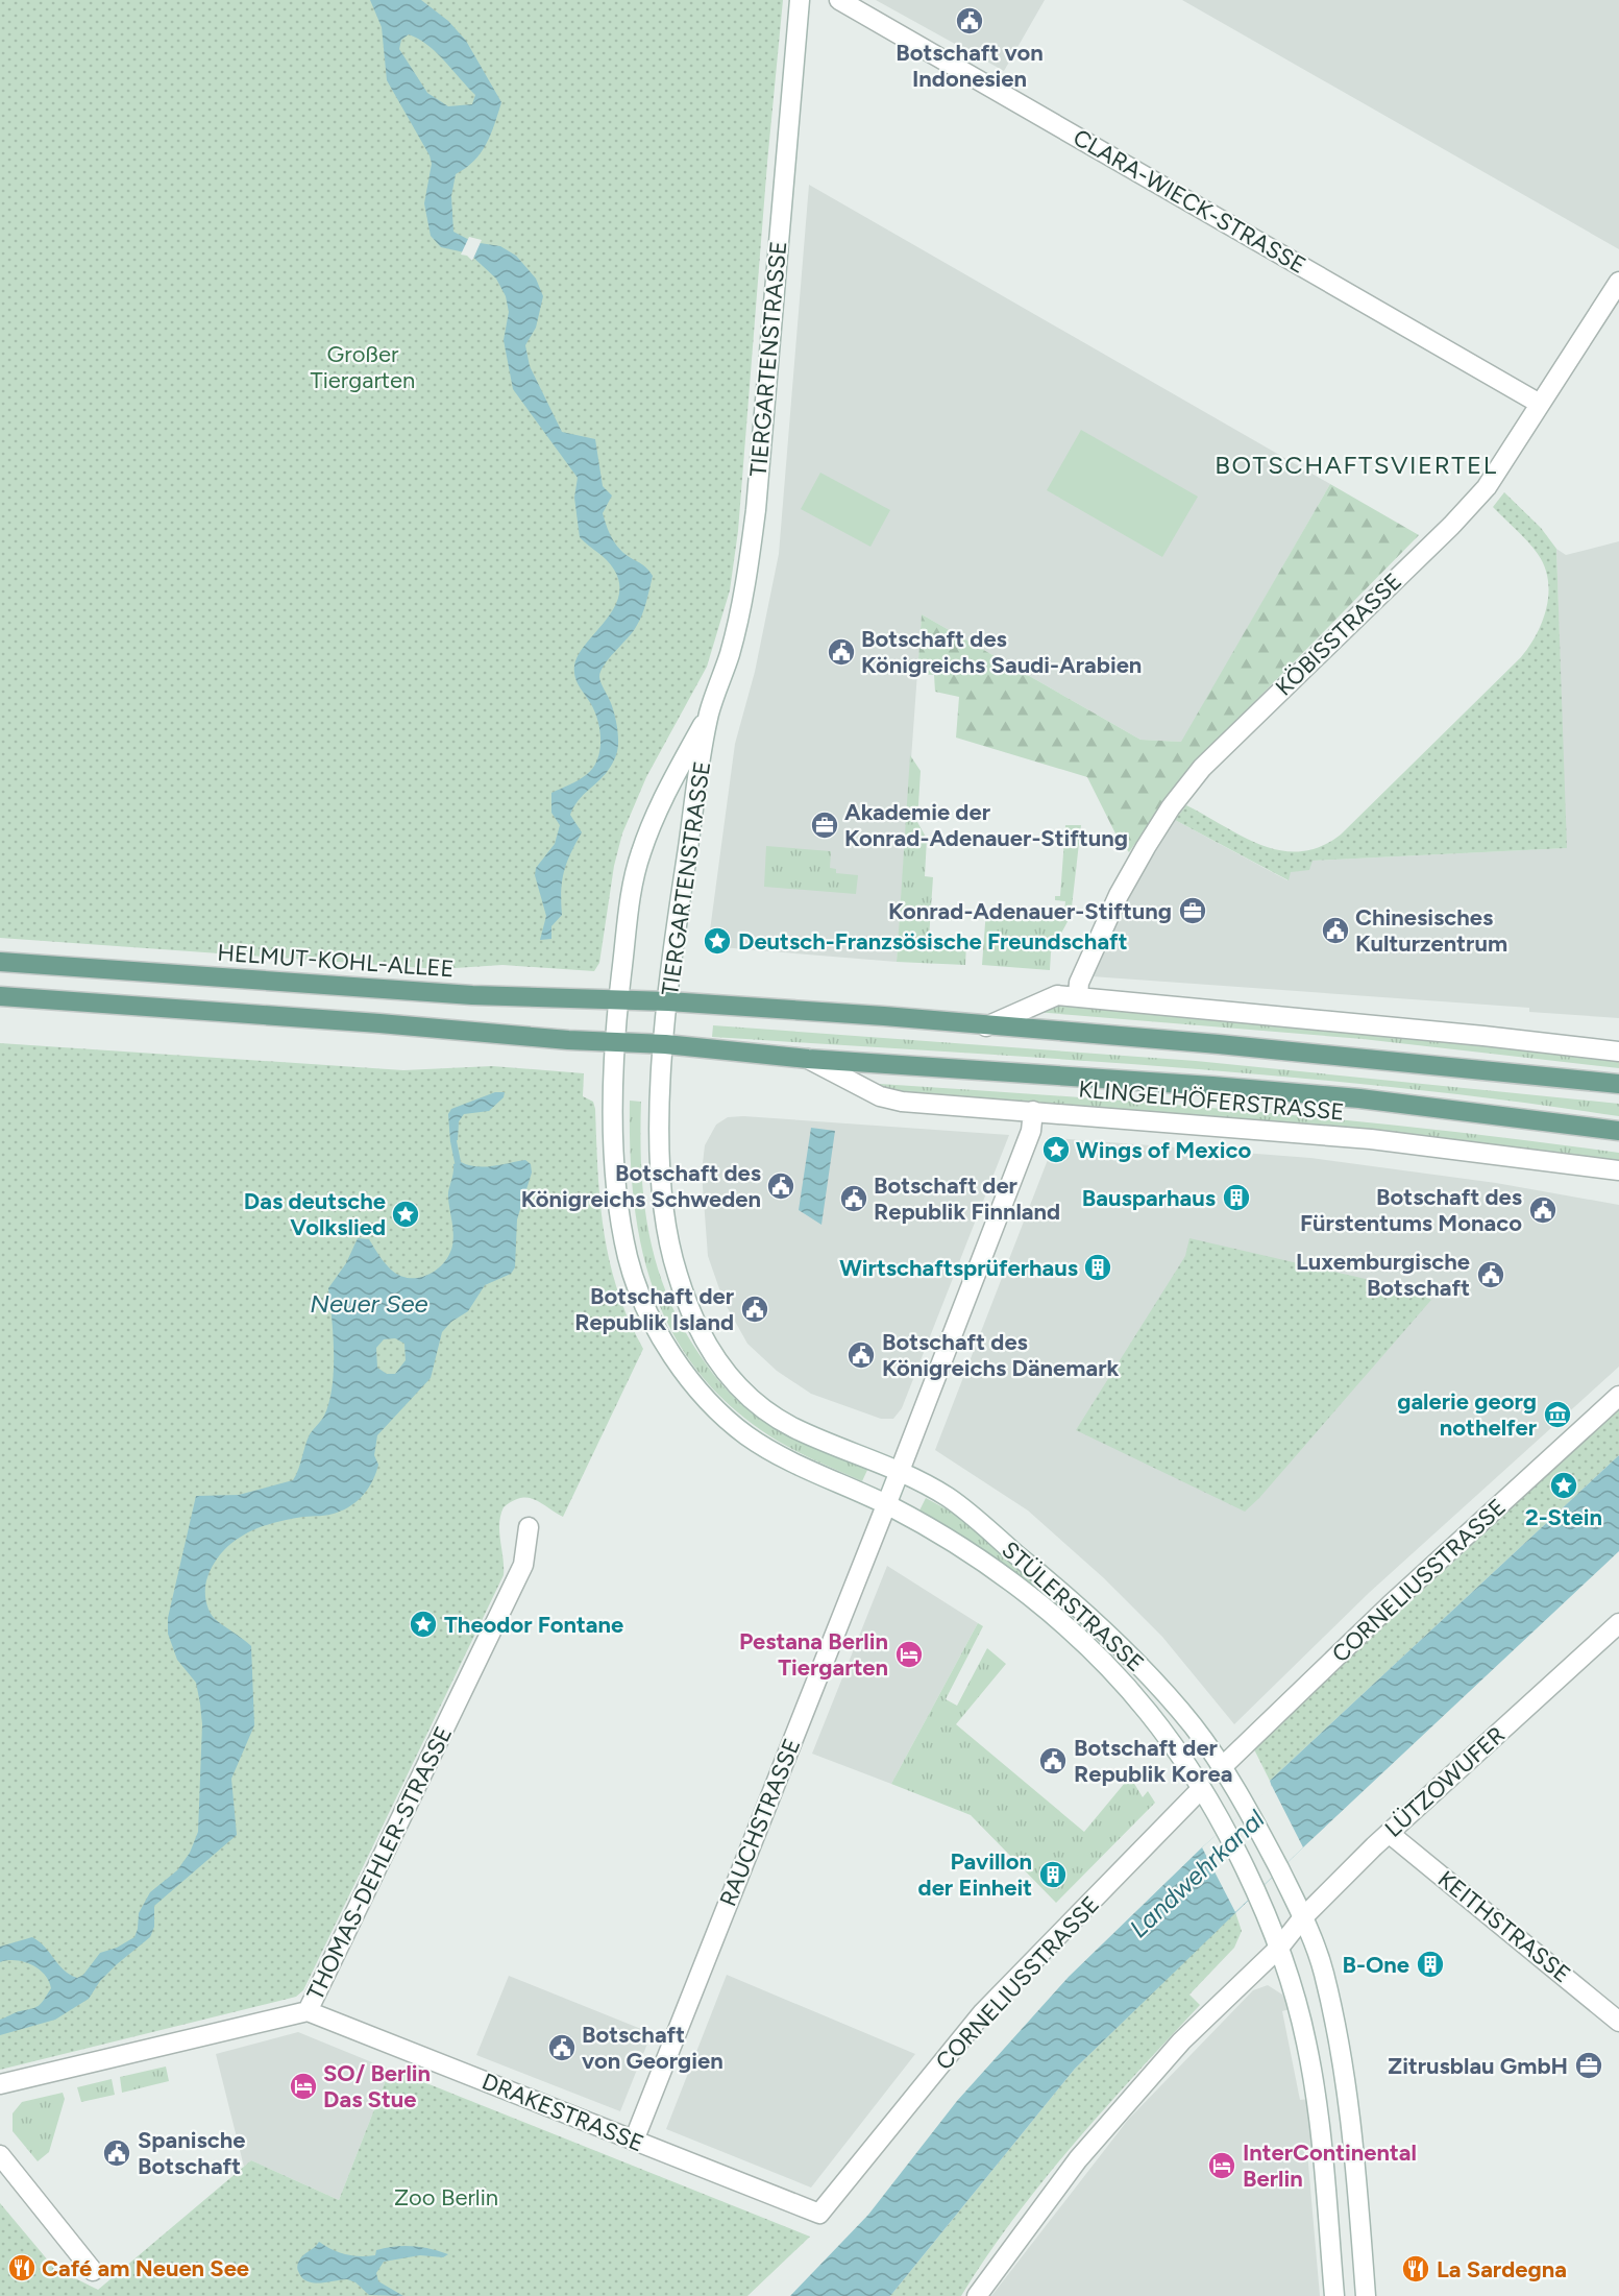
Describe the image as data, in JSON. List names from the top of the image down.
{
  "streets": {
    "main road": ["HELMUT-KOHL-ALLEE", "KLINGELHÖFERSTRASSE"],
    "street": [
      "CLARA-WIECK-STRASSE",
      "TIERGARTENSTRASSE",
      "KÖBISSTRASSE",
      "CORNELIUSSTRASSE",
      "STÜLERSTRASSE",
      "LÜTZOWUFER",
      "RAUCHSTRASSE",
      "THOMAS-DEHLER-STRASSE",
      "KEITHSTRASSE",
      "DRAKESTRASSE"
    ]
  },
  "crossings": [
    ["CLARA-WIECK-STRASSE", "KÖBISSTRASSE"],
    ["TIERGARTENSTRASSE", "HELMUT-KOHL-ALLEE"],
    ["TIERGARTENSTRASSE", "KLINGELHÖFERSTRASSE"],
    ["TIERGARTENSTRASSE", "STÜLERSTRASSE"],
    ["HELMUT-KOHL-ALLEE", "STÜLERSTRASSE"],
    ["KLINGELHÖFERSTRASSE", "STÜLERSTRASSE"],
    ["CORNELIUSSTRASSE", "STÜLERSTRASSE"],
    ["CORNELIUSSTRASSE", "DRAKESTRASSE"],
    ["STÜLERSTRASSE", "LÜTZOWUFER"],
    ["STÜLERSTRASSE", "RAUCHSTRASSE"],
    ["LÜTZOWUFER", "KEITHSTRASSE"],
    ["RAUCHSTRASSE", "DRAKESTRASSE"],
    ["THOMAS-DEHLER-STRASSE", "DRAKESTRASSE"]
  ],
  "districts": ["BOTSCHAFTSVIERTEL"],
  "water": ["Neuer See", "Landwehrkanal"],
  "parks": ["Großer Tiergarten", "Zoo Berlin"],
  "places": {
    "public building": [
      "Botschaft von Indonesien",
      "Botschaft des Königreichs Saudi-Arabien",
      "Chinesisches Kulturzentrum",
      "Botschaft des Königreichs Schweden",
      "Botschaft der Republik Finnland",
      "Botschaft des Fürstentums Monaco",
      "Luxemburgische Botschaft",
      "Botschaft der Republik Island",
      "Botschaft des Königreichs Dänemark",
      "Botschaft der Republik Korea",
      "Botschaft von Georgien",
      "Spanische Botschaft"
    ],
    "office": ["Akademie der Konrad-Adenauer-Stiftung", "Konrad-Adenauer-Stiftung", "Zitrusblau GmbH"],
    "place": [
      "Deutsch-Franzsösische Freundschaft",
      "Wings of Mexico",
      "Das deutsche Volkslied",
      "2-Stein",
      "Theodor Fontane"
    ],
    "building": [
      "Bausparhaus",
      "Wirtschaftsprüferhaus",
      "Pavillon der Einheit",
      "B-One"
    ],
    "museum": ["galerie georg nothelfer"],
    "hotel": ["Pestana Berlin Tiergarten", "SO/ Berlin Das Stue", "InterContinental Berlin"],
    "restaurant": ["Café am Neuen See", "La Sardegna"]
  }
}
